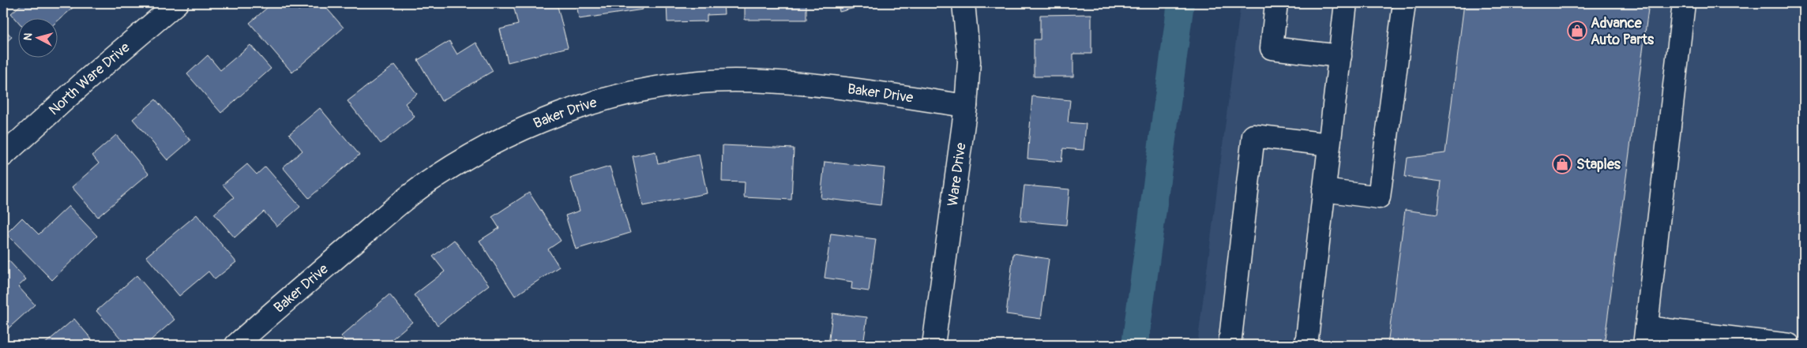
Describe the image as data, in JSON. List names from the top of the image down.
{
  "streets": {
    "street": ["North Ware Drive", "Baker Drive", "Ware Drive"]
  },
  "crossings": [
    ["Baker Drive", "Ware Drive"]
  ],
  "places": {
    "shop": ["Advance Auto Parts", "Staples"]
  },
  "north": "left"
}
